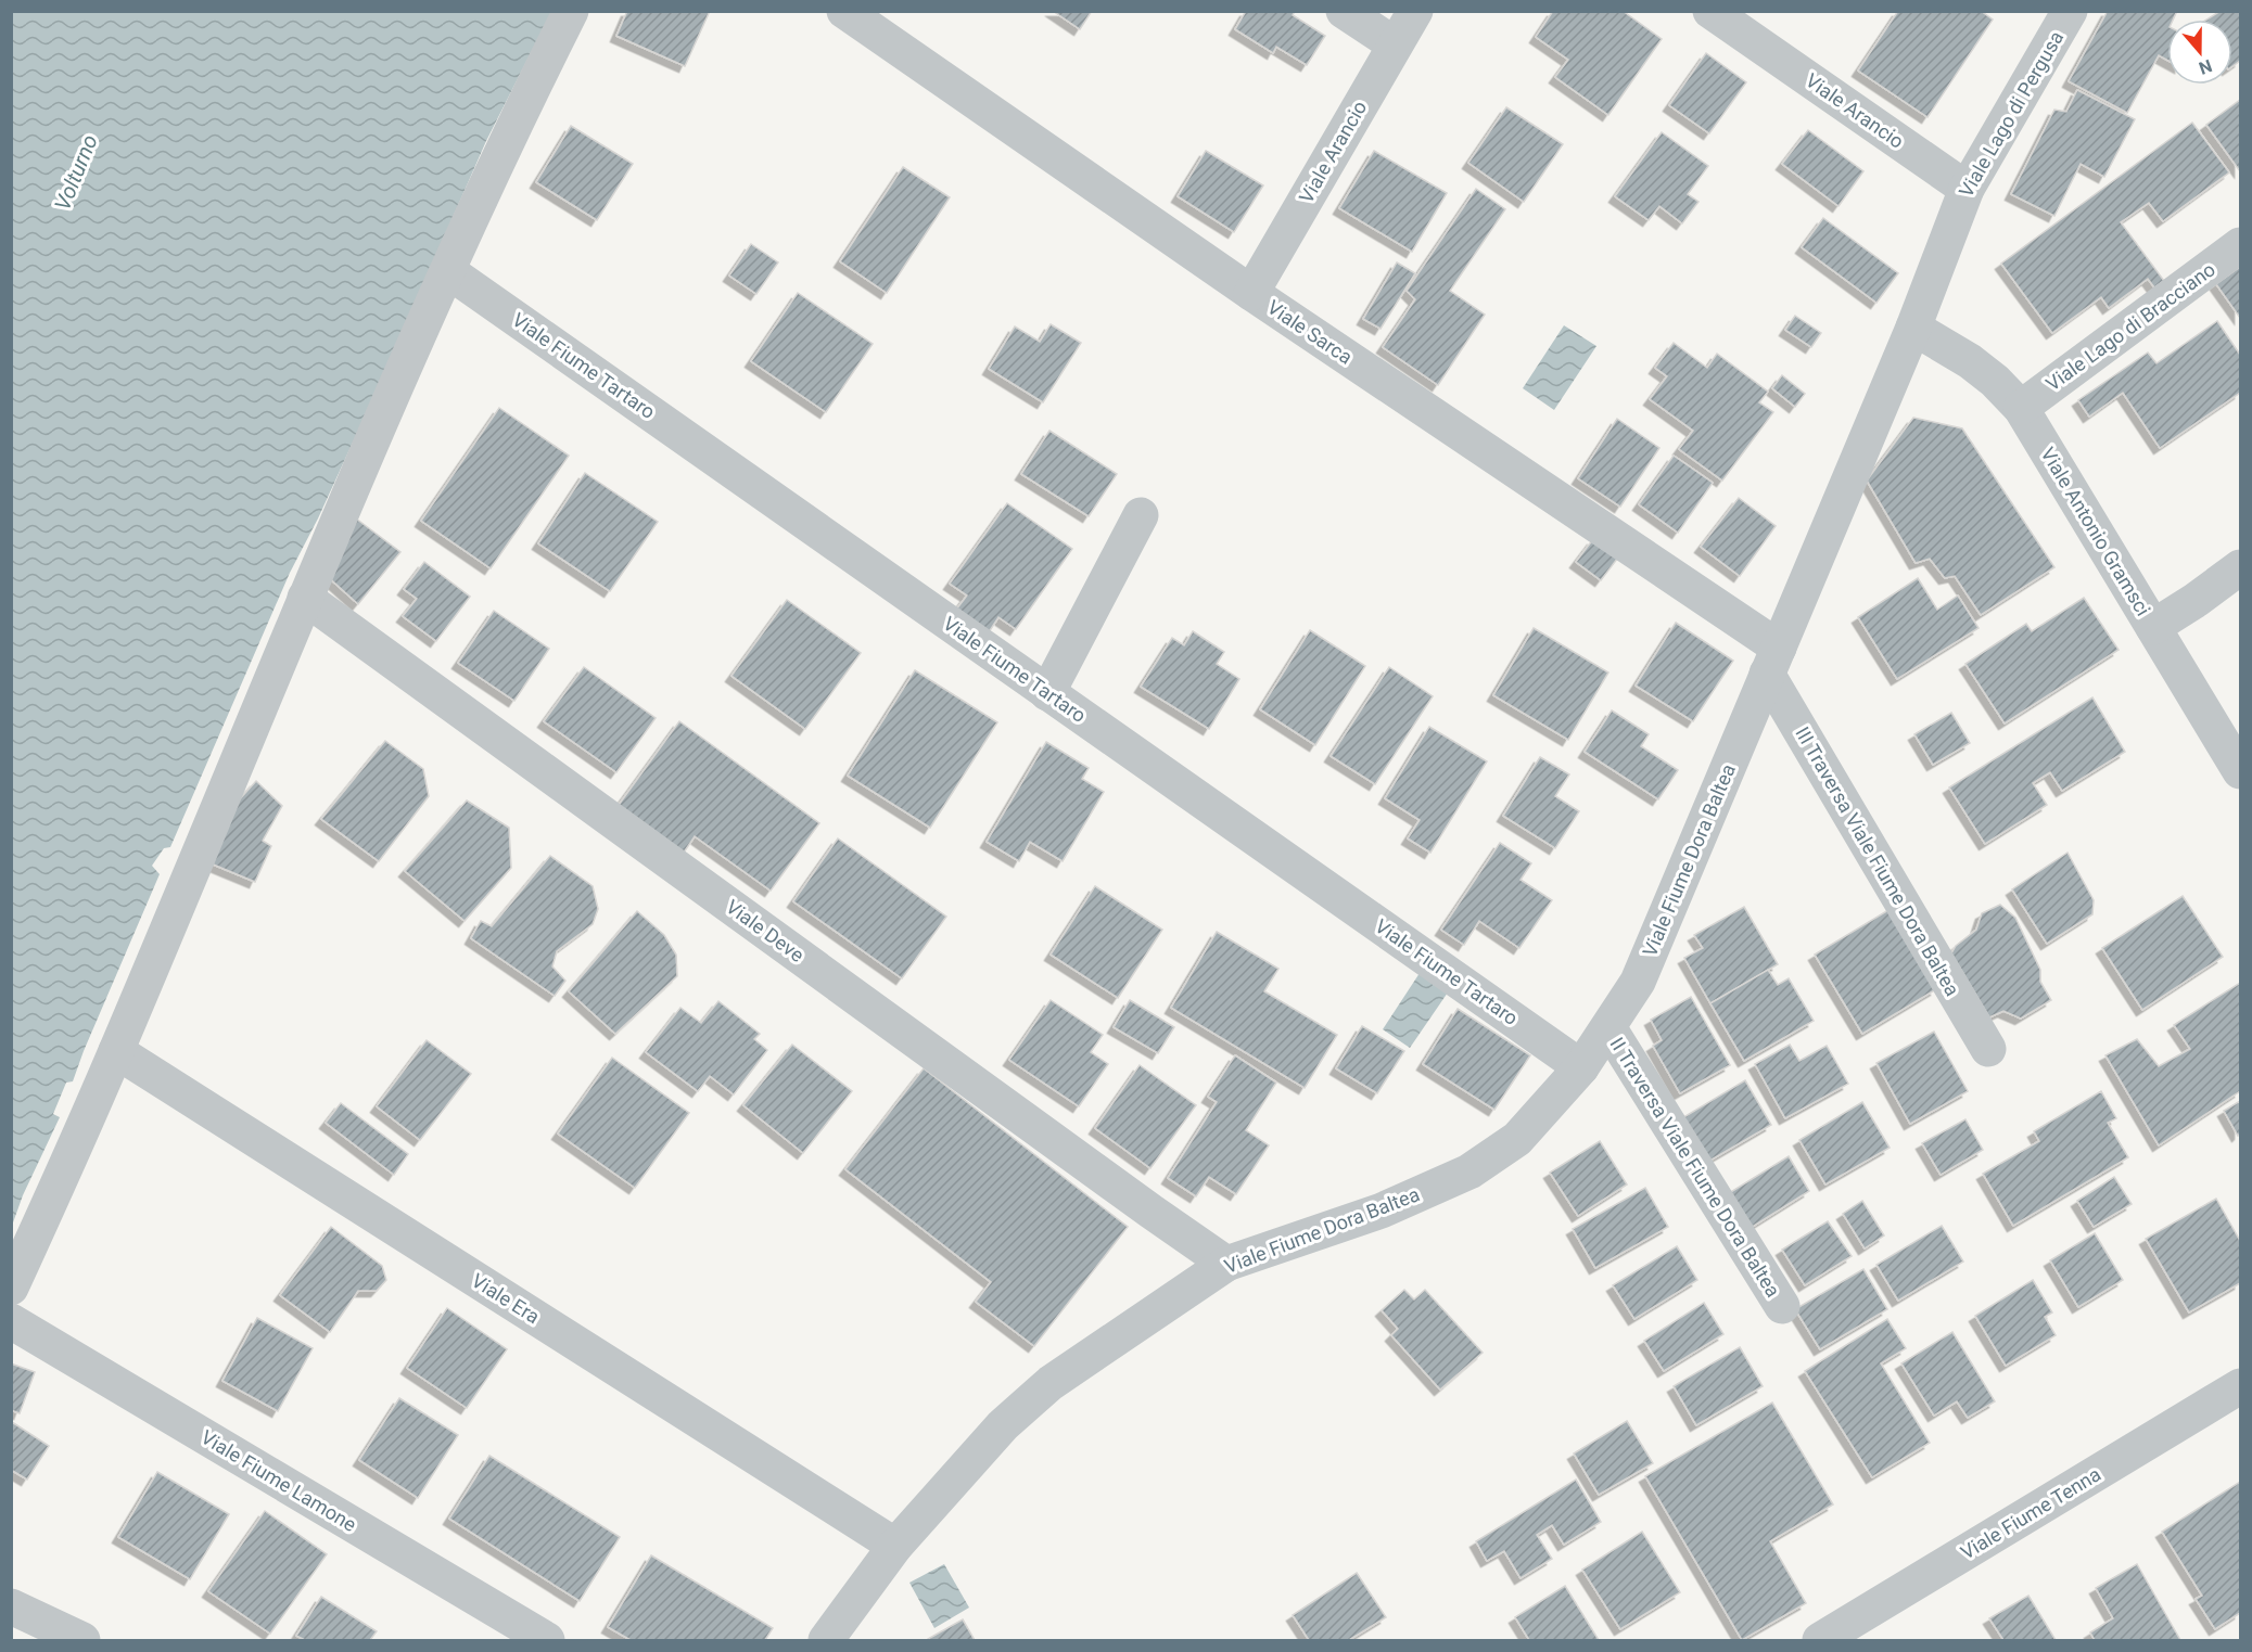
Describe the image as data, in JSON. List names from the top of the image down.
{
  "streets": {
    "street": [
      "Viale Arancio",
      "Viale Lago di Pergusa",
      "Viale Lago di Bracciano",
      "Viale Sarca",
      "Viale Fiume Tartaro",
      "Viale Antonio Gramsci",
      "Viale Fiume Dora Baltea",
      "III Traversa Viale Fiume Dora Baltea",
      "Viale Deve",
      "II Traversa Viale Fiume Dora Baltea",
      "Viale Era",
      "Viale Fiume Lamone",
      "Viale Fiume Tenna"
    ]
  },
  "crossings": [
    ["Viale Arancio", "Viale Lago di Pergusa"],
    ["Viale Arancio", "Viale Sarca"],
    ["Viale Lago di Pergusa", "Viale Antonio Gramsci"],
    ["Viale Lago di Pergusa", "Viale Fiume Dora Baltea"],
    ["Viale Lago di Bracciano", "Viale Antonio Gramsci"],
    ["Viale Sarca", "Viale Fiume Dora Baltea"],
    ["Viale Sarca", "III Traversa Viale Fiume Dora Baltea"],
    ["Viale Fiume Tartaro", "Viale Fiume Dora Baltea"],
    ["Viale Antonio Gramsci", "Viale Fiume Dora Baltea"],
    ["Viale Fiume Dora Baltea", "III Traversa Viale Fiume Dora Baltea"],
    ["Viale Fiume Dora Baltea", "Viale Deve"],
    ["Viale Fiume Dora Baltea", "II Traversa Viale Fiume Dora Baltea"],
    ["Viale Fiume Dora Baltea", "Viale Era"]
  ],
  "water": ["Volturno"],
  "north": "bottom"
}
